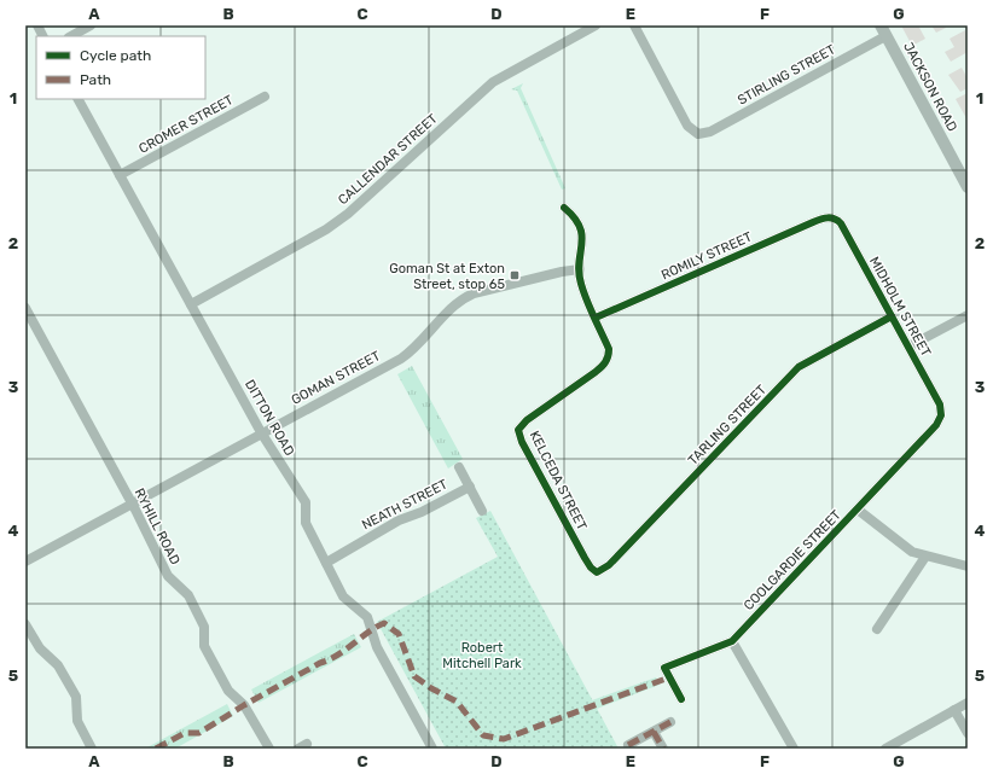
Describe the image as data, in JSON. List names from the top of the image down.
{
  "streets": {
    "street": [
      "STIRLING STREET",
      "JACKSON ROAD",
      "CROMER STREET",
      "CALLENDAR STREET",
      "ROMILY STREET",
      "MIDHOLM STREET",
      "GOMAN STREET",
      "DITTON ROAD",
      "TARLING STREET",
      "KELCEDA STREET",
      "NEATH STREET",
      "RYHILL ROAD",
      "COOLGARDIE STREET"
    ]
  },
  "crossings": [
    ["STIRLING STREET", "JACKSON ROAD"],
    ["CROMER STREET", "DITTON ROAD"],
    ["CALLENDAR STREET", "DITTON ROAD"],
    ["ROMILY STREET", "MIDHOLM STREET"],
    ["ROMILY STREET", "KELCEDA STREET"],
    ["MIDHOLM STREET", "TARLING STREET"],
    ["MIDHOLM STREET", "COOLGARDIE STREET"],
    ["GOMAN STREET", "DITTON ROAD"],
    ["GOMAN STREET", "KELCEDA STREET"],
    ["GOMAN STREET", "RYHILL ROAD"],
    ["DITTON ROAD", "NEATH STREET"],
    ["TARLING STREET", "KELCEDA STREET"]
  ],
  "parks": ["Robert Mitchell Park"],
  "places": {
    "transit": ["Goman St at Exton Street, stop 65"]
  },
  "legend": ["Cycle path", "Path"],
  "grid": {
    "columns": [
      "A",
      "B",
      "C",
      "D",
      "E",
      "F",
      "G"
    ],
    "rows": [
      "1",
      "2",
      "3",
      "4",
      "5"
    ]
  }
}
